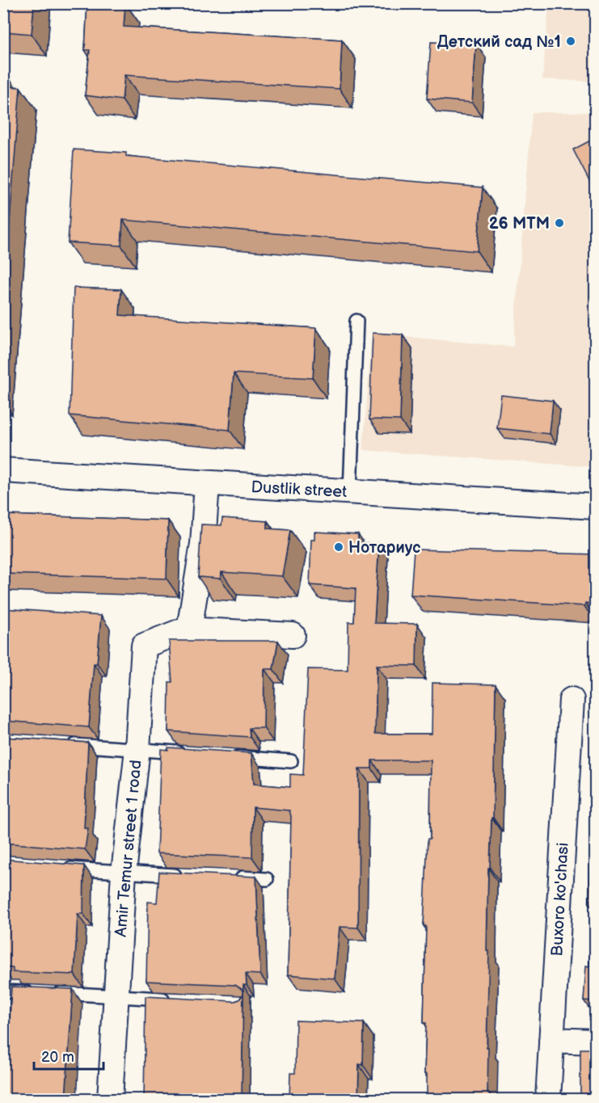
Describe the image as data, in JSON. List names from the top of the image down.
{
  "streets": {
    "street": ["Dustlik street", "Amir Temur street 1 road", "Buxoro ko'chasi"]
  },
  "places": ["Детский сад №1", "26 MTM", "Нотариус"],
  "scale_bar": "20 m"
}
